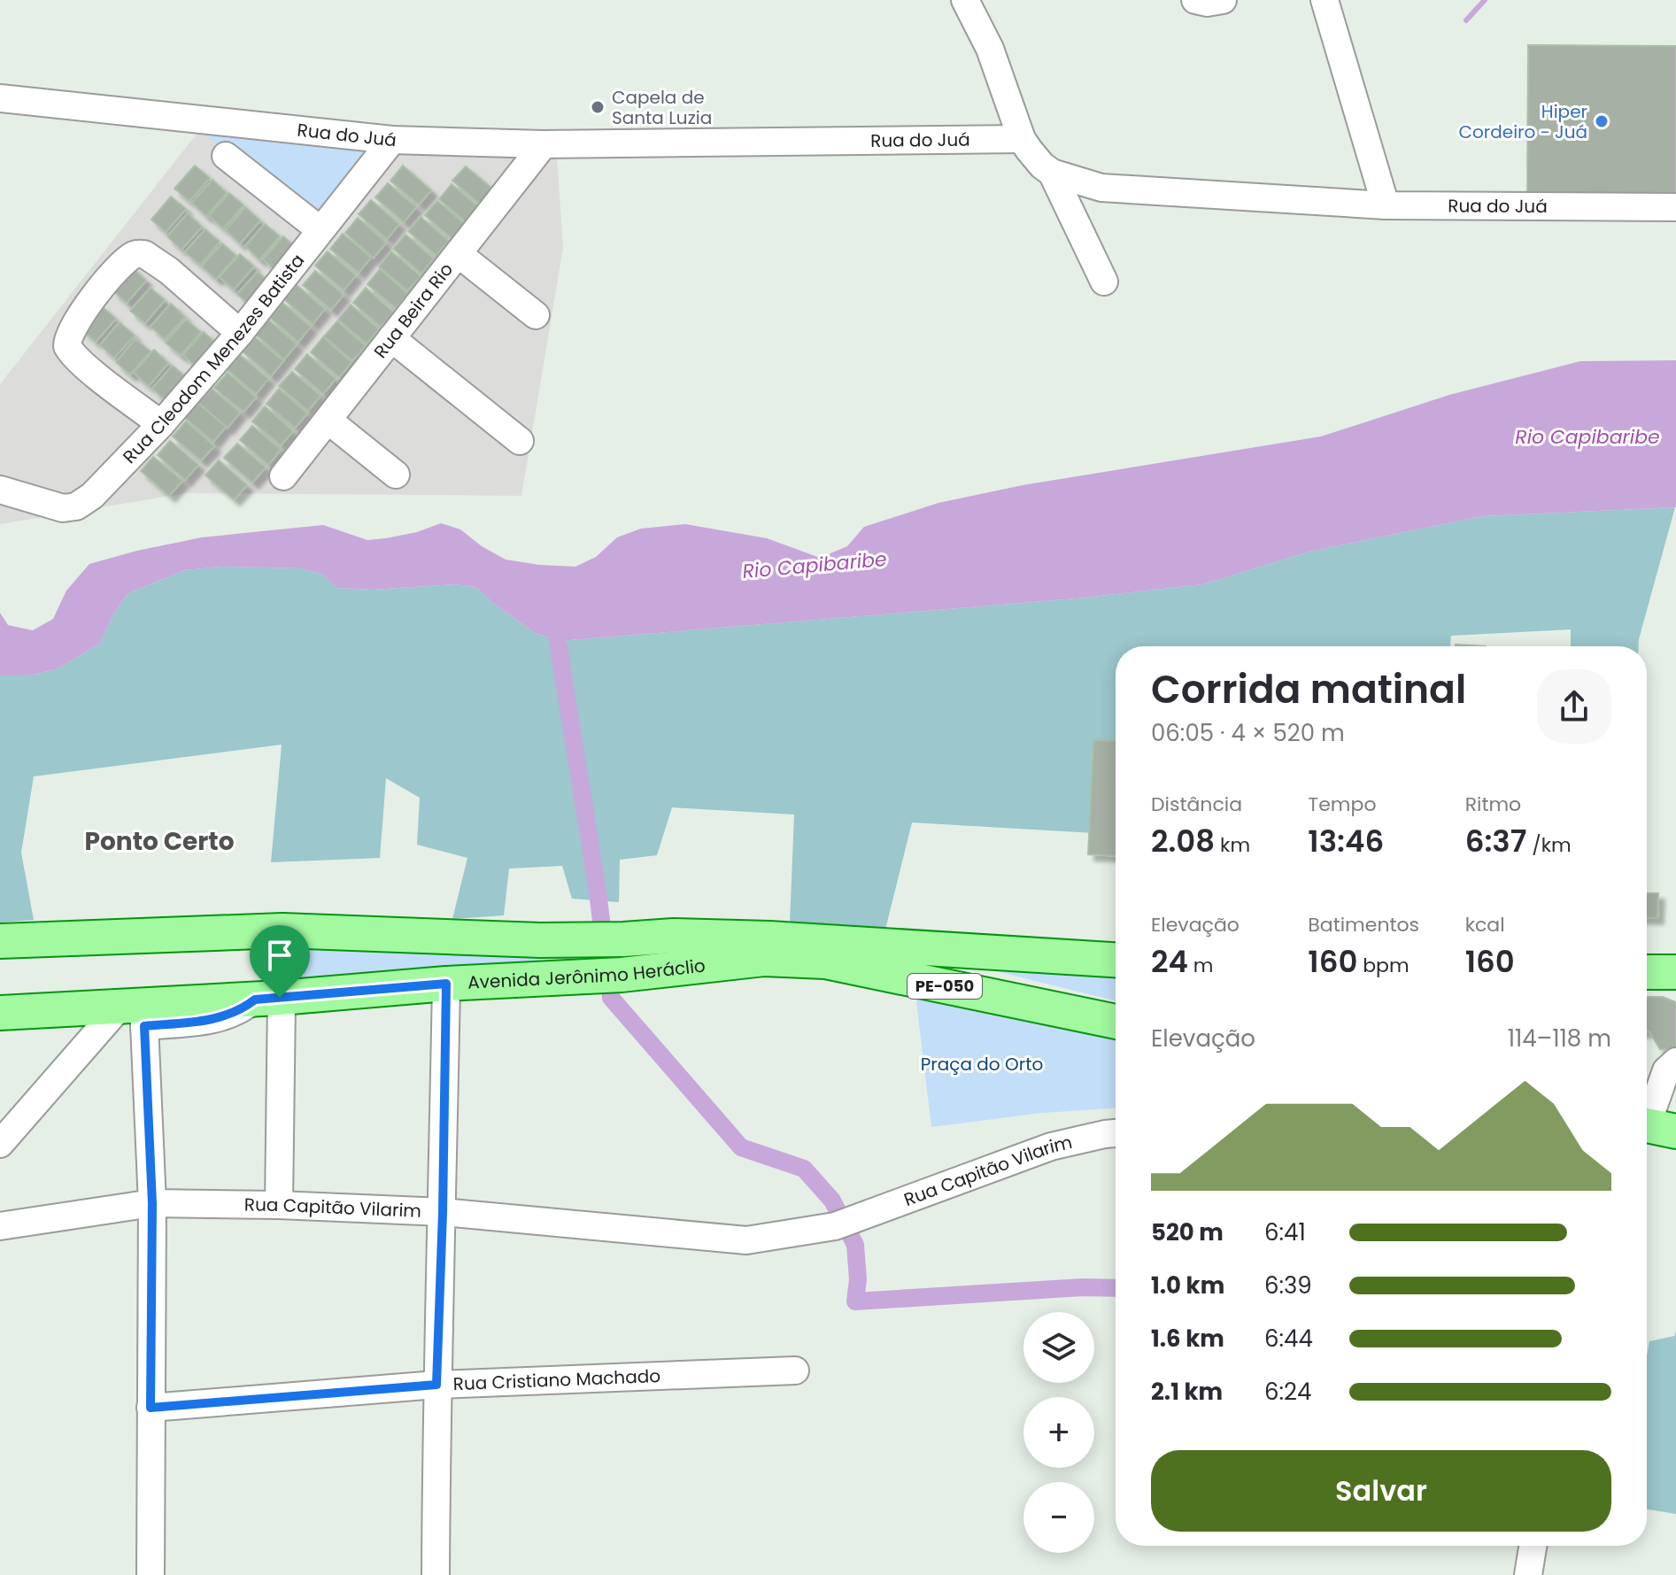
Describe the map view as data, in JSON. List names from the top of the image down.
{
  "streets": {
    "main road": ["Avenida Jerônimo Heráclio", "PE-050"],
    "street": [
      "Rua do Juá",
      "Rua Beira Rio",
      "Rua Cleodom Menezes Batista",
      "Rua Capitão Vilarim",
      "Rua Cristiano Machado"
    ]
  },
  "crossings": [
    ["Rua do Juá", "Rua Beira Rio"],
    ["Rua do Juá", "Rua Cleodom Menezes Batista"]
  ],
  "districts": ["Ponto Certo"],
  "water": ["Rio Capibaribe"],
  "parks": ["Praça do Orto"],
  "places": ["Capela de Santa Luzia", "Hiper Cordeiro - Juá"],
  "page": {
    "heading": ["Corrida matinal", "06:05 · 4 × 520 m"],
    "stats": [
      ["Distância", "2.08 km"],
      ["Tempo", "13:46"],
      ["Ritmo", "6:37 /km"],
      ["Elevação", "24 m"],
      ["Batimentos", "160 bpm"],
      ["kcal", "160"]
    ],
    "chart": ["Elevação", "114–118 m"],
    "list": [
      {
        "name": "520 m",
        "note": "6:41"
      },
      {
        "name": "1.0 km",
        "note": "6:39"
      },
      {
        "name": "1.6 km",
        "note": "6:44"
      },
      {
        "name": "2.1 km",
        "note": "6:24"
      }
    ],
    "map_buttons": ["+", "−"],
    "buttons": "Salvar"
  }
}
